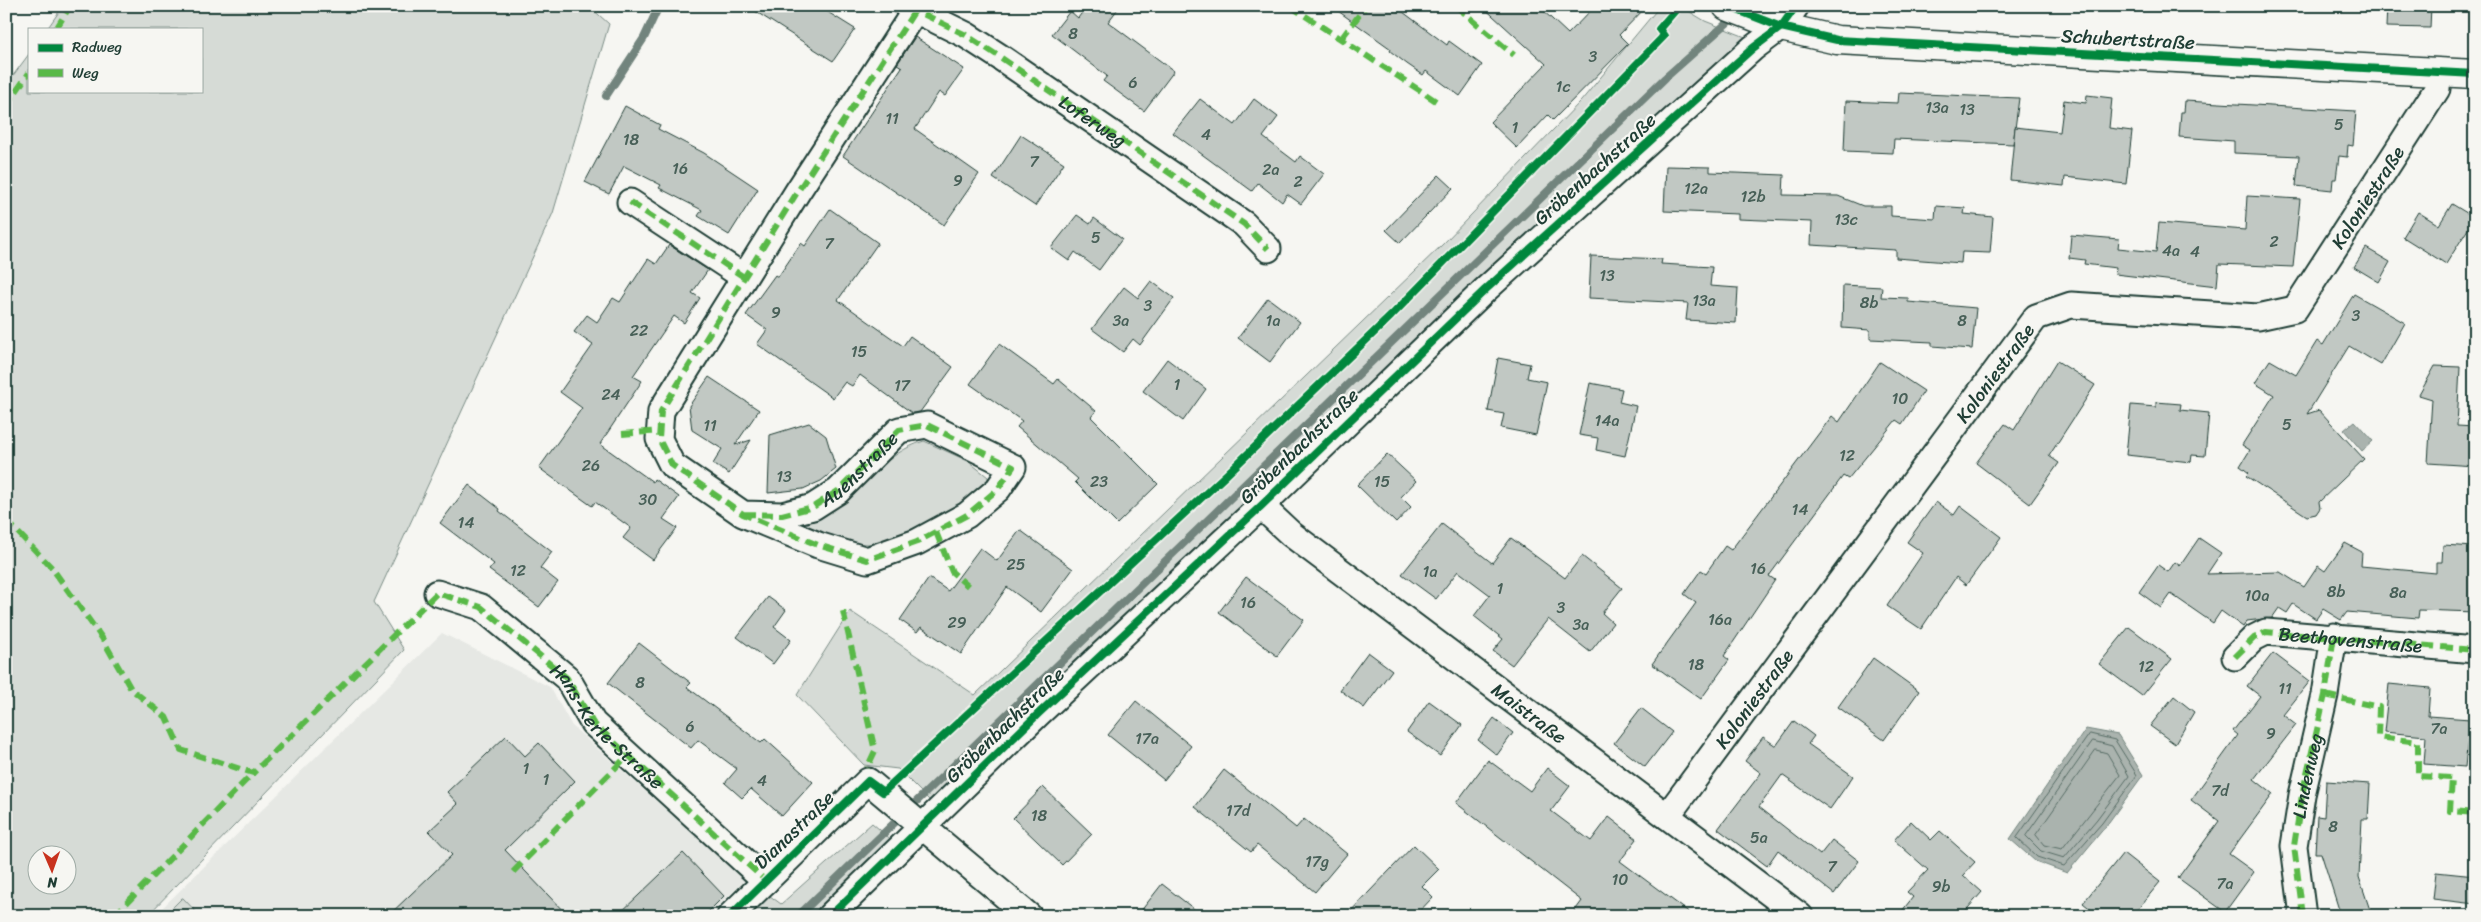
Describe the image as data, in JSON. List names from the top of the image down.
{
  "streets": {
    "street": [
      "Schubertstraße",
      "Loferweg",
      "Gröbenbachstraße",
      "Koloniestraße",
      "Auenstraße",
      "Beethovenstraße",
      "Maistraße",
      "Hans-Kerle-Straße",
      "Lindenweg",
      "Dianastraße"
    ]
  },
  "crossings": [
    ["Schubertstraße", "Gröbenbachstraße"],
    ["Schubertstraße", "Koloniestraße"],
    ["Loferweg", "Auenstraße"],
    ["Gröbenbachstraße", "Maistraße"],
    ["Gröbenbachstraße", "Dianastraße"],
    ["Koloniestraße", "Maistraße"],
    ["Beethovenstraße", "Lindenweg"],
    ["Hans-Kerle-Straße", "Dianastraße"]
  ],
  "house_numbers": [
    "8",
    "3",
    "6",
    "1c",
    "13a",
    "13",
    "11",
    "5",
    "1",
    "4",
    "18",
    "7",
    "16",
    "2a",
    "9",
    "2",
    "12a",
    "12b",
    "13c",
    "5",
    "2",
    "7",
    "4a",
    "4",
    "13",
    "13a",
    "8b",
    "3",
    "9",
    "3",
    "3a",
    "1a",
    "8",
    "22",
    "15",
    "1",
    "17",
    "24",
    "10",
    "14a",
    "5",
    "11",
    "12",
    "26",
    "13",
    "23",
    "15",
    "30",
    "14",
    "14",
    "25",
    "16",
    "12",
    "1a",
    "1",
    "8b",
    "8a",
    "10a",
    "16",
    "3",
    "16a",
    "29",
    "3a",
    "18",
    "12",
    "8",
    "11",
    "6",
    "7a",
    "9",
    "17a",
    "1",
    "1",
    "4",
    "7d",
    "17d",
    "18",
    "8",
    "5a",
    "17g",
    "7",
    "10",
    "7a",
    "9b"
  ],
  "legend": ["Radweg", "Weg"],
  "north": "bottom"
}
